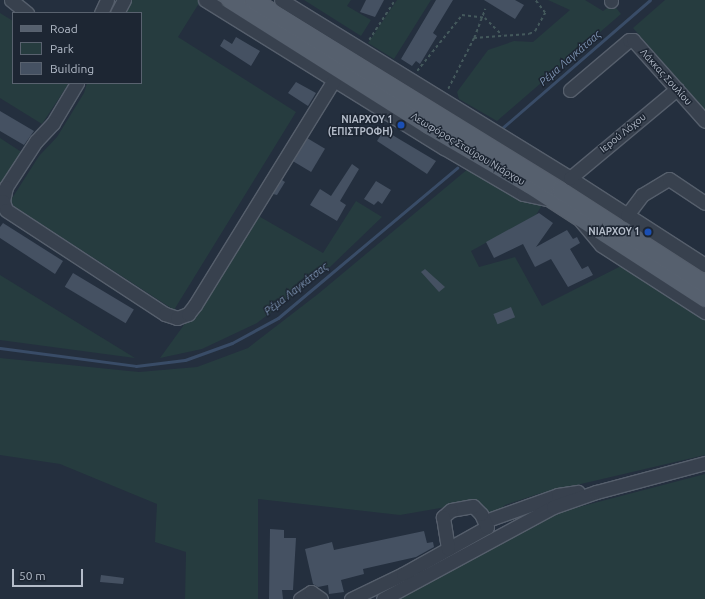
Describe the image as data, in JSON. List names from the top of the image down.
{
  "streets": {
    "main road": ["Λεωφόρος Σταύρου Νιάρχου"],
    "street": ["Λάκκας Σουλίου", "Ιερού Λόχου"]
  },
  "crossings": [
    ["Λάκκας Σουλίου", "Ιερού Λόχου"]
  ],
  "water": ["Ρέμα Λαγκάτσας"],
  "places": ["ΝΙΑΡΧΟΥ 1 (ΕΠΙΣΤΡΟΦΗ)", "ΝΙΑΡΧΟΥ 1"],
  "legend": ["Road", "Park", "Building"],
  "scale_bar": "50 m"
}
